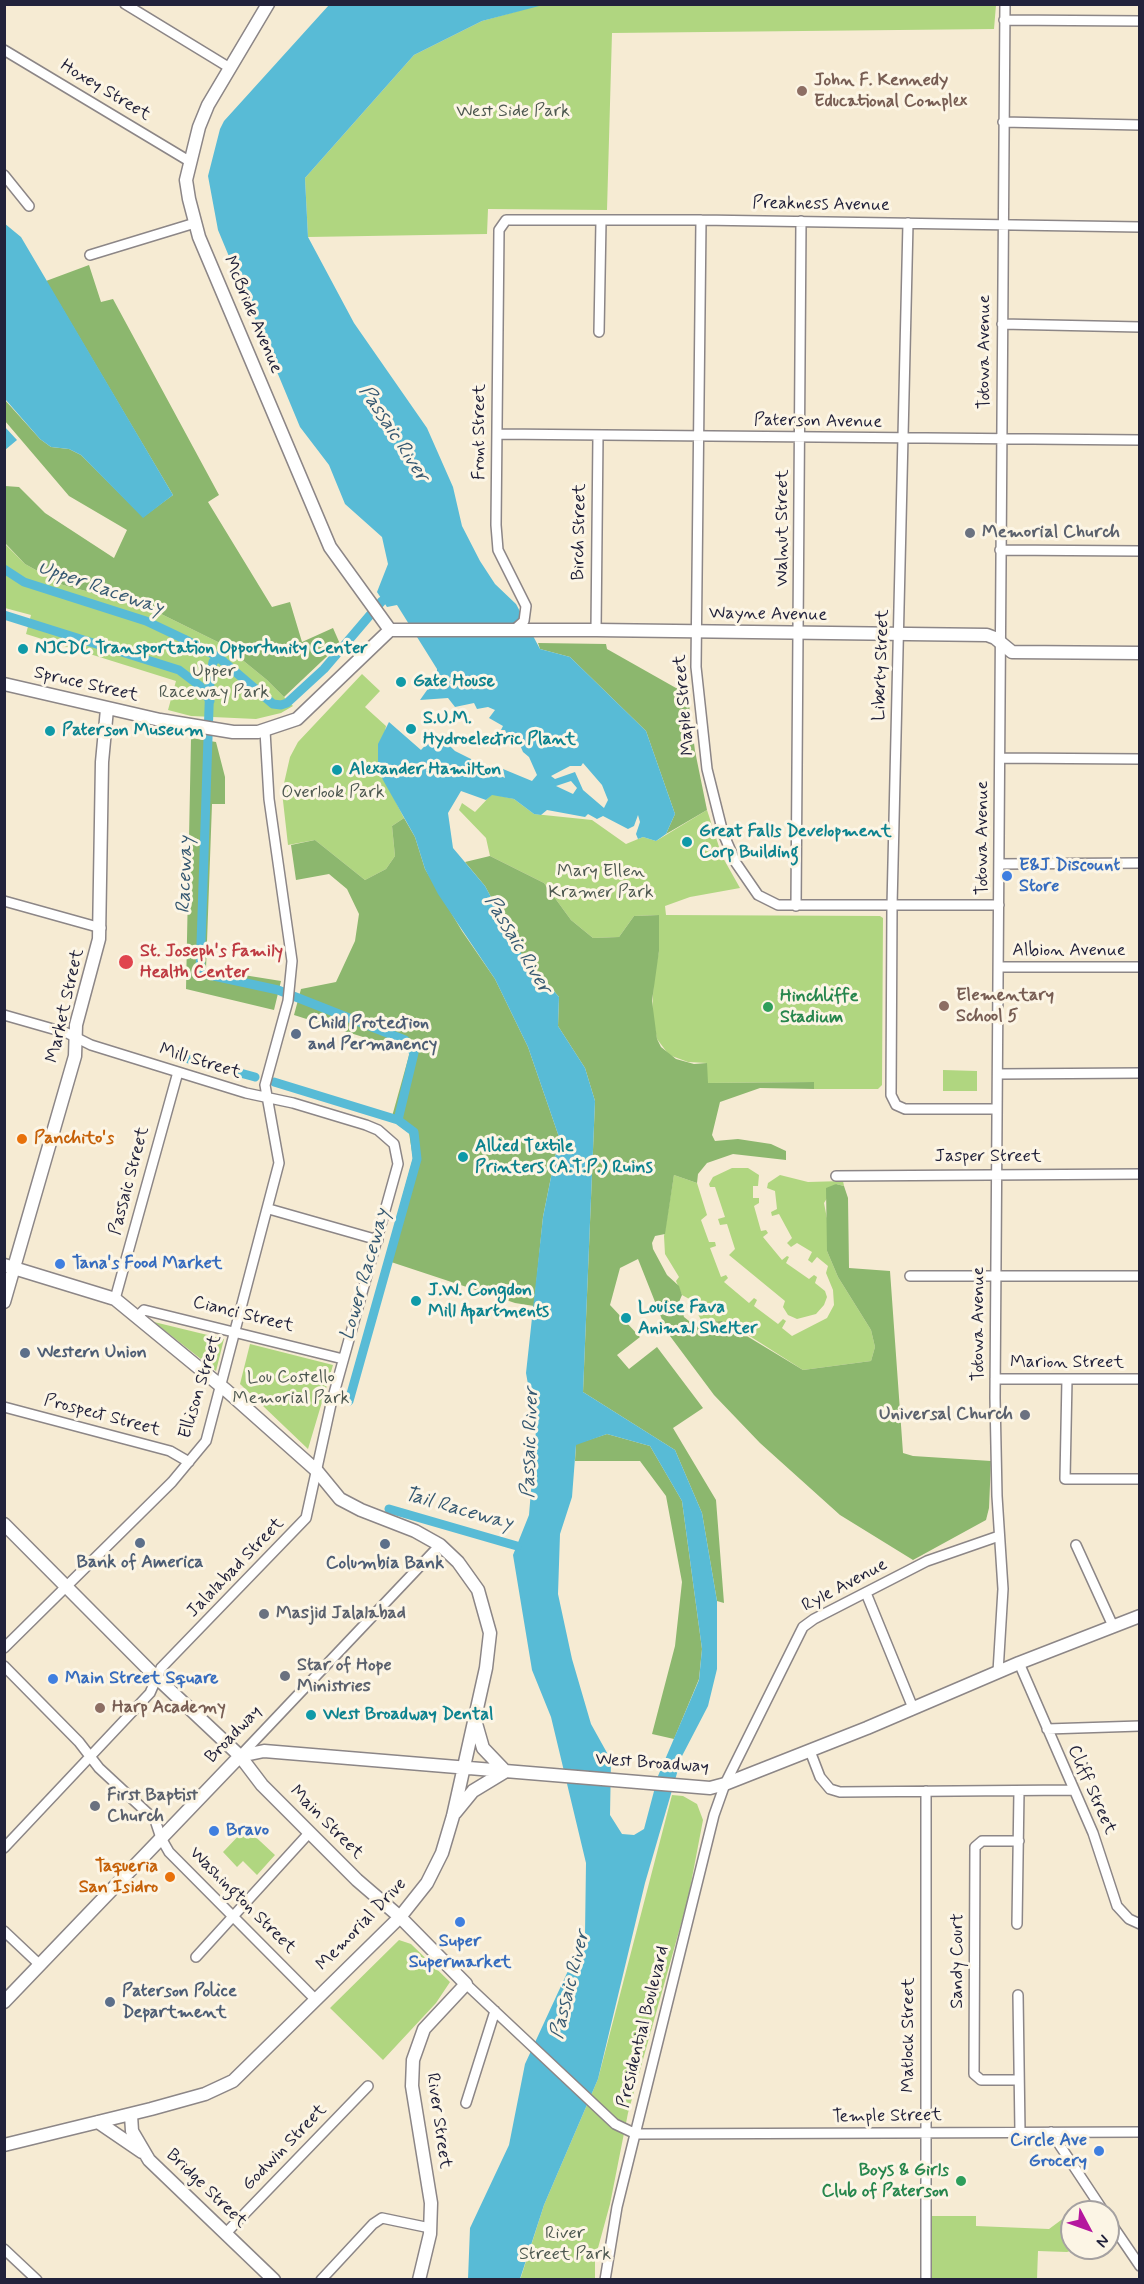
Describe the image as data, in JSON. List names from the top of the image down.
{
  "streets": {
    "main road": [
      "McBride Avenue",
      "Wayne Avenue",
      "Spruce Street",
      "Market Street",
      "Broadway",
      "West Broadway",
      "Main Street",
      "Memorial Drive",
      "River Street",
      "Bridge Street"
    ],
    "street": [
      "Hoxey Street",
      "Preakness Avenue",
      "Totowa Avenue",
      "Paterson Avenue",
      "Front Street",
      "Walnut Street",
      "Birch Street",
      "Liberty Street",
      "Maple Street",
      "Albion Avenue",
      "Mill Street",
      "Jasper Street",
      "Passaic Street",
      "Cianci Street",
      "Marion Street",
      "Ellison Street",
      "Prospect Street",
      "Jalalabad Street",
      "Ryle Avenue",
      "Cliff Street",
      "Washington Street",
      "Sandy Court",
      "Presidential Boulevard",
      "Matlock Street",
      "Temple Street",
      "Godwin Street"
    ]
  },
  "crossings": [
    ["Hoxey Street", "McBride Avenue"],
    ["Preakness Avenue", "Totowa Avenue"],
    ["Preakness Avenue", "Front Street"],
    ["Preakness Avenue", "Walnut Street"],
    ["Preakness Avenue", "Liberty Street"],
    ["Preakness Avenue", "Maple Street"],
    ["McBride Avenue", "Wayne Avenue"],
    ["Totowa Avenue", "Paterson Avenue"],
    ["Totowa Avenue", "Wayne Avenue"],
    ["Totowa Avenue", "Liberty Street"],
    ["Totowa Avenue", "Maple Street"],
    ["Totowa Avenue", "Albion Avenue"],
    ["Totowa Avenue", "Jasper Street"],
    ["Totowa Avenue", "Marion Street"],
    ["Totowa Avenue", "Ryle Avenue"],
    ["Totowa Avenue", "West Broadway"],
    ["Paterson Avenue", "Front Street"],
    ["Paterson Avenue", "Walnut Street"],
    ["Paterson Avenue", "Birch Street"],
    ["Paterson Avenue", "Liberty Street"],
    ["Paterson Avenue", "Maple Street"],
    ["Front Street", "Wayne Avenue"],
    ["Walnut Street", "Wayne Avenue"],
    ["Walnut Street", "Maple Street"],
    ["Birch Street", "Wayne Avenue"],
    ["Wayne Avenue", "Liberty Street"],
    ["Wayne Avenue", "Maple Street"],
    ["Liberty Street", "Maple Street"],
    ["Spruce Street", "Market Street"],
    ["Spruce Street", "Ellison Street"],
    ["Market Street", "Mill Street"],
    ["Mill Street", "Passaic Street"],
    ["Mill Street", "Ellison Street"],
    ["Mill Street", "Jalalabad Street"],
    ["Passaic Street", "Memorial Drive"],
    ["Cianci Street", "Ellison Street"],
    ["Cianci Street", "Jalalabad Street"],
    ["Cianci Street", "Memorial Drive"],
    ["Ellison Street", "Prospect Street"],
    ["Ellison Street", "Main Street"],
    ["Ellison Street", "Memorial Drive"],
    ["Jalalabad Street", "Main Street"],
    ["Jalalabad Street", "Washington Street"],
    ["Jalalabad Street", "Memorial Drive"],
    ["Ryle Avenue", "West Broadway"],
    ["Ryle Avenue", "Presidential Boulevard"],
    ["Broadway", "West Broadway"],
    ["Broadway", "Main Street"],
    ["Broadway", "Washington Street"],
    ["Broadway", "Memorial Drive"],
    ["West Broadway", "Cliff Street"],
    ["West Broadway", "Main Street"],
    ["West Broadway", "Memorial Drive"],
    ["West Broadway", "Presidential Boulevard"],
    ["Main Street", "Memorial Drive"],
    ["Main Street", "Presidential Boulevard"],
    ["Main Street", "Temple Street"],
    ["Main Street", "River Street"],
    ["Washington Street", "Memorial Drive"],
    ["Memorial Drive", "Bridge Street"],
    ["Presidential Boulevard", "Temple Street"],
    ["Matlock Street", "Temple Street"],
    ["Godwin Street", "Bridge Street"]
  ],
  "water": [
    "Passaic River",
    "Upper Raceway",
    "Raceway",
    "Lower Raceway",
    "Tail Raceway"
  ],
  "parks": [
    "West Side Park",
    "Upper Raceway Park",
    "Overlook Park",
    "Mary Ellen Kramer Park",
    "Lou Costello Memorial Park",
    "River Street Park"
  ],
  "places": [
    "John F. Kennedy Educational Complex",
    "Memorial Church",
    "NJCDC Transportation Opportunity Center",
    "Gate House",
    "S.U.M. Hydroelectric Plant",
    "Paterson Museum",
    "Alexander Hamilton",
    "Great Falls Development Corp Building",
    "E&J Discount Store",
    "St. Joseph's Family Health Center",
    "Elementary School 5",
    "Hinchliffe Stadium",
    "Child Protection and Permanency",
    "Panchito's",
    "Allied Textile Printers (A.T.P.) Ruins",
    "Tana's Food Market",
    "J.W. Congdon Mill Apartments",
    "Louise Fava Animal Shelter",
    "Western Union",
    "Universal Church",
    "Bank of America",
    "Columbia Bank",
    "Masjid Jalalabad",
    "Star of Hope Ministries",
    "Main Street Square",
    "Harp Academy",
    "West Broadway Dental",
    "First Baptist Church",
    "Bravo",
    "Taqueria San Isidro",
    "Super Supermarket",
    "Paterson Police Department",
    "Circle Ave Grocery",
    "Boys & Girls Club of Paterson"
  ],
  "north": "bottom right"
}
